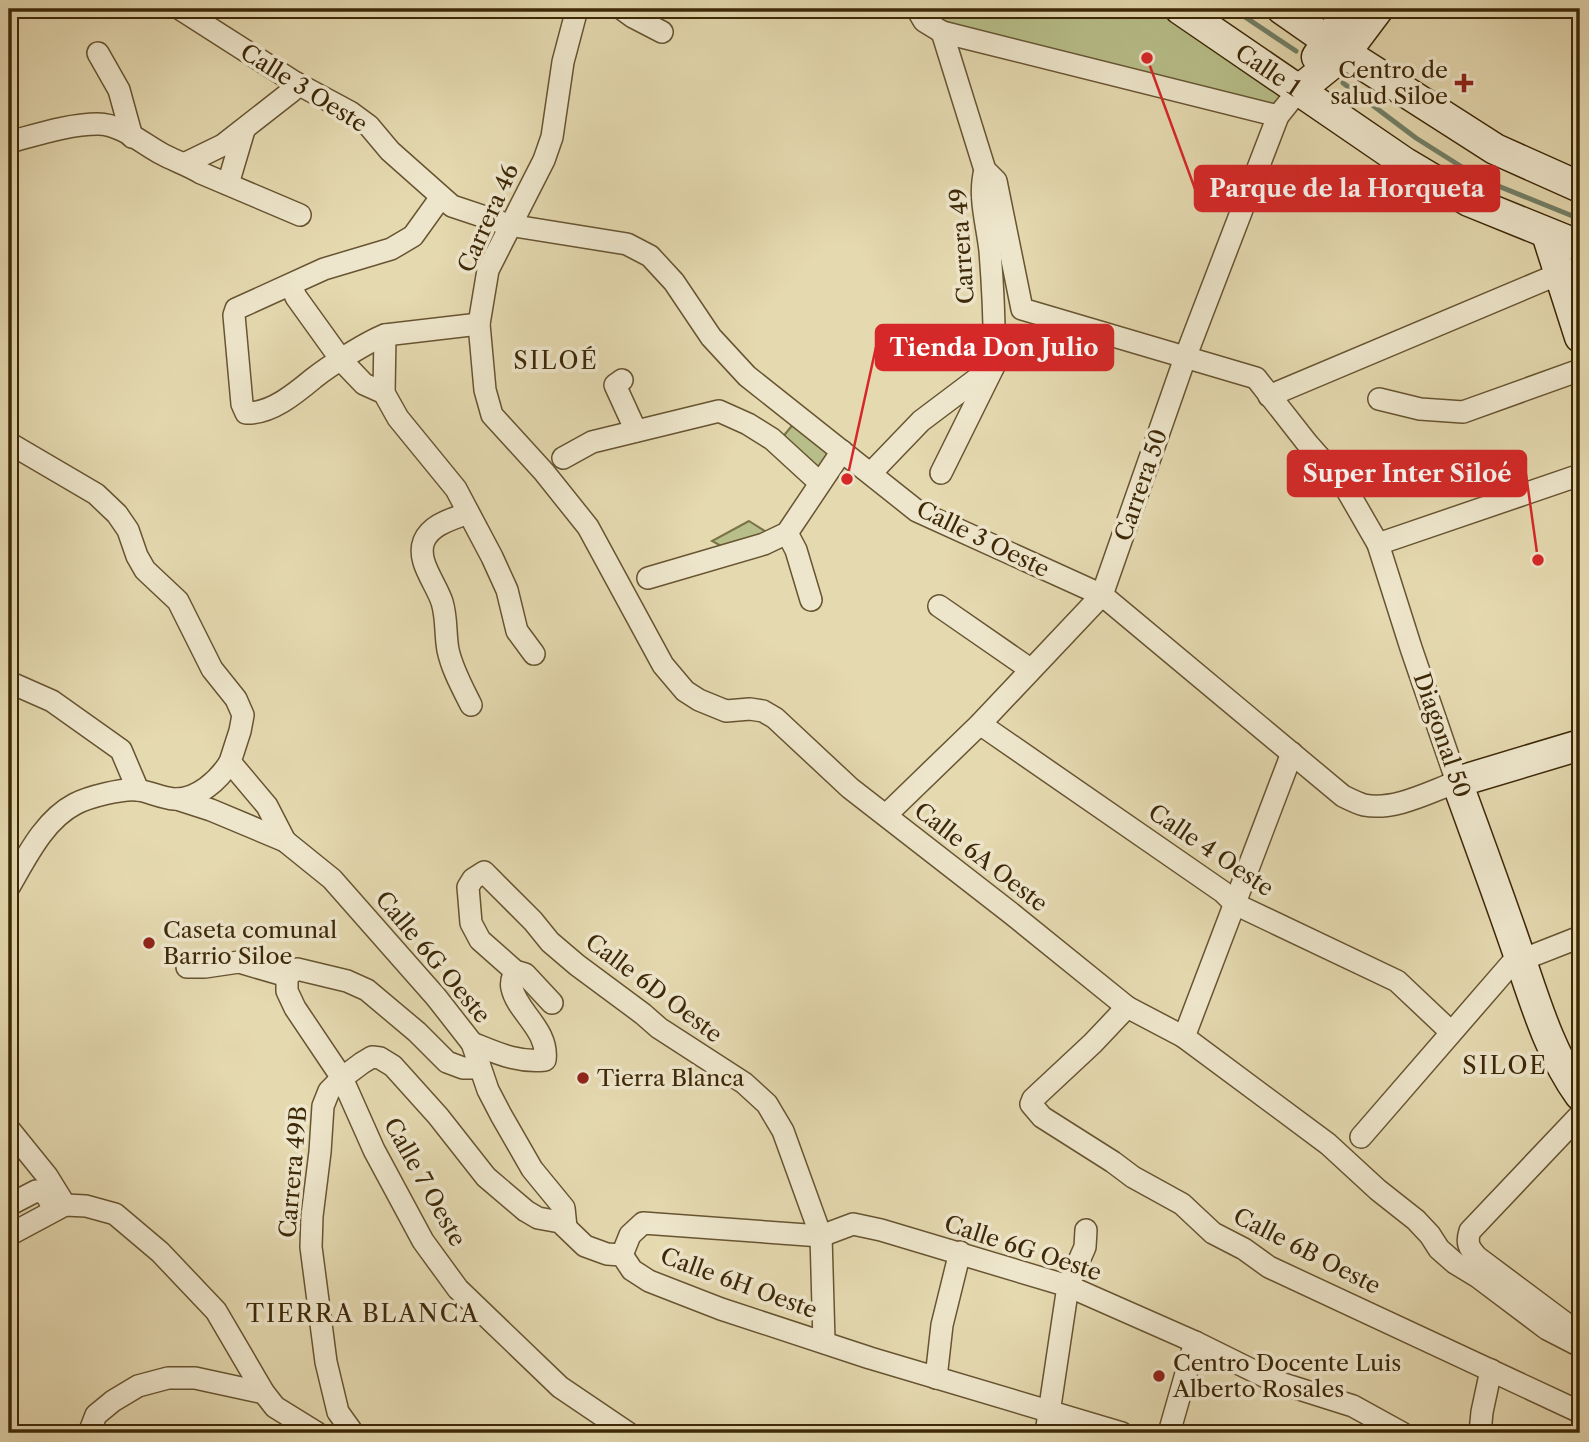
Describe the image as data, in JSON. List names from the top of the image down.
{
  "streets": {
    "main road": [
      "Calle 1",
      "Calle 3 Oeste",
      "Carrera 50",
      "Diagonal 50"
    ],
    "street": [
      "Carrera 46",
      "Carrera 49",
      "Calle 4 Oeste",
      "Calle 6A Oeste",
      "Calle 6G Oeste",
      "Calle 6D Oeste",
      "Carrera 49B",
      "Calle 7 Oeste",
      "Calle 6B Oeste",
      "Calle 6H Oeste"
    ]
  },
  "crossings": [
    ["Calle 1", "Carrera 50"],
    ["Calle 3 Oeste", "Carrera 46"],
    ["Calle 3 Oeste", "Carrera 50"],
    ["Calle 3 Oeste", "Diagonal 50"],
    ["Carrera 46", "Calle 6A Oeste"],
    ["Carrera 49", "Diagonal 50"],
    ["Carrera 50", "Diagonal 50"],
    ["Carrera 50", "Calle 4 Oeste"],
    ["Carrera 50", "Calle 6A Oeste"],
    ["Calle 6A Oeste", "Calle 6B Oeste"],
    ["Calle 6G Oeste", "Calle 6D Oeste"],
    ["Calle 6G Oeste", "Carrera 49B"],
    ["Calle 6G Oeste", "Calle 6H Oeste"],
    ["Carrera 49B", "Calle 7 Oeste"]
  ],
  "districts": ["SILOÉ", "SILOE", "TIERRA BLANCA"],
  "places": {
    "other": [
      "Parque de la Horqueta",
      "Tienda Don Julio",
      "Super Inter Siloé",
      "Caseta comunal Barrio Siloe",
      "Tierra Blanca",
      "Centro Docente Luis Alberto Rosales"
    ],
    "health": ["Centro de salud Siloe"]
  }
}
